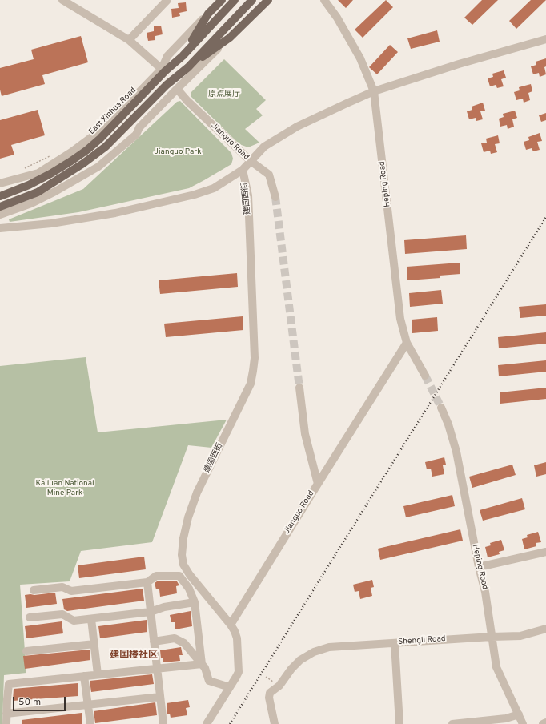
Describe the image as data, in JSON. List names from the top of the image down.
{
  "streets": {
    "main road": ["East Xinhua Road"],
    "street": [
      "Jianguo Road",
      "Heping Road",
      "建国西街",
      "Shengli Road"
    ]
  },
  "crossings": [
    ["Jianguo Road", "建国西街"],
    ["Heping Road", "Shengli Road"]
  ],
  "districts": ["建国楼社区"],
  "parks": ["原点展厅", "Jianguo Park", "Kailuan National Mine Park"],
  "scale_bar": "50 m"
}
